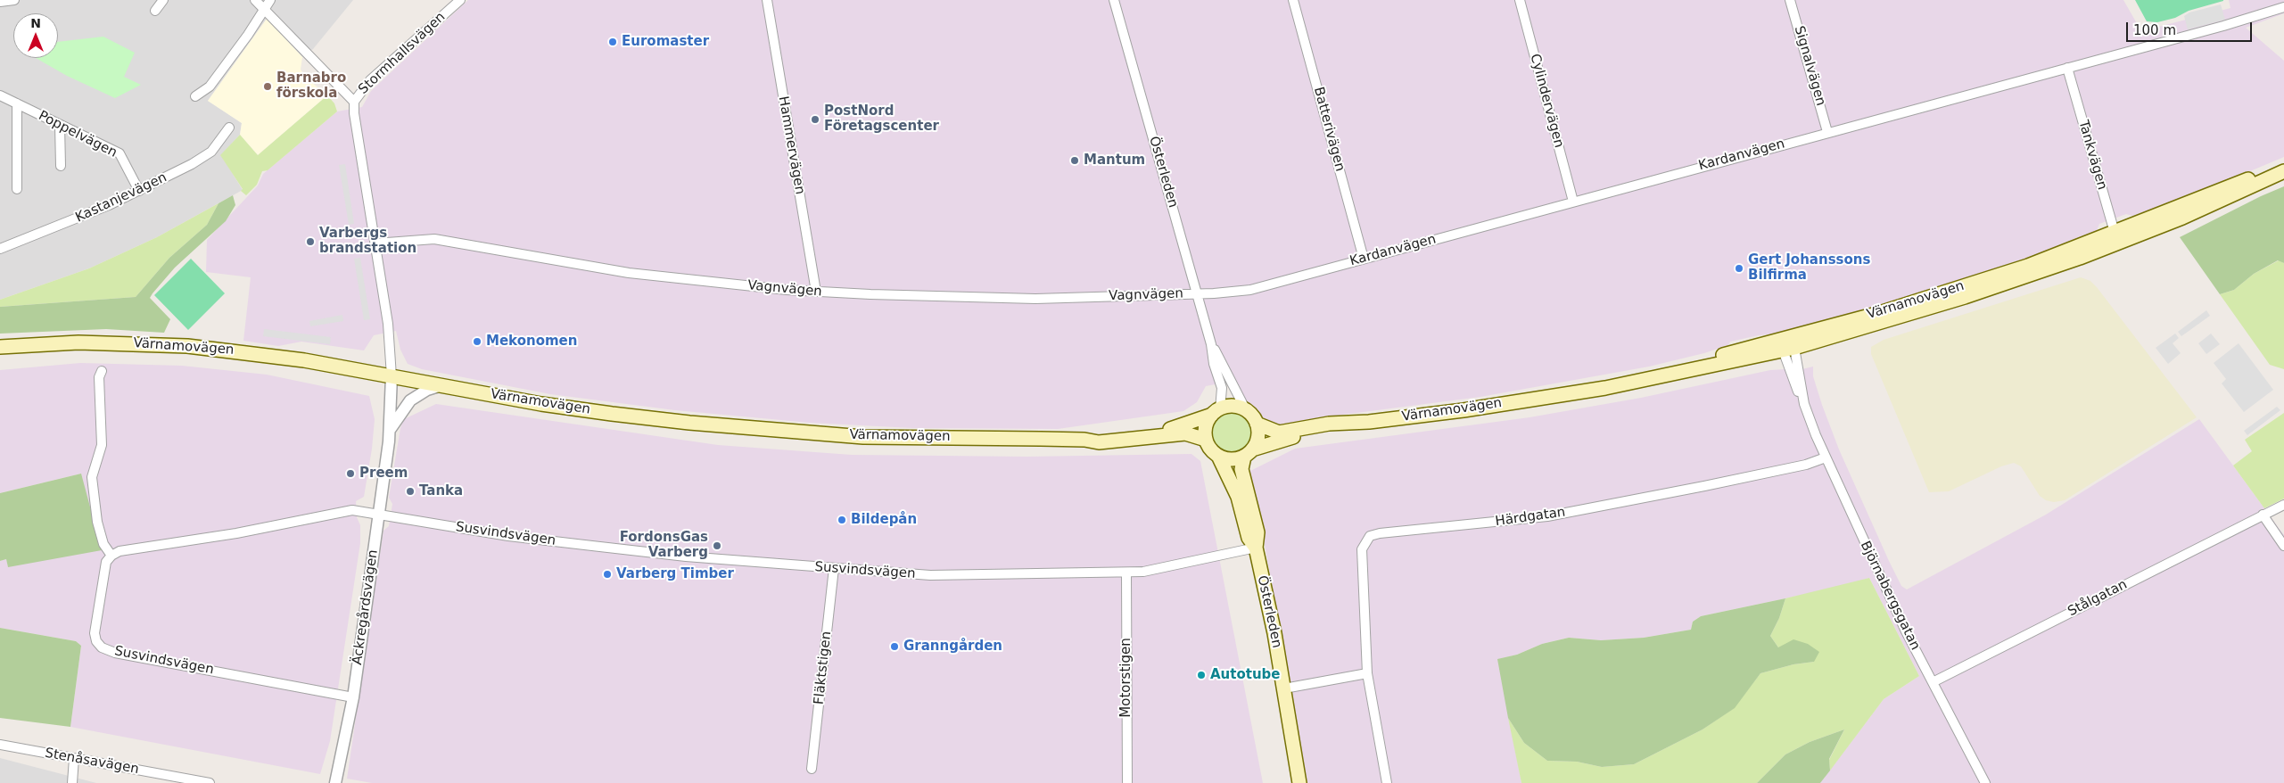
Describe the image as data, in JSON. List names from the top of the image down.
{
  "streets": {
    "main road": ["Österleden", "Värnamovägen"],
    "street": [
      "Stormhallsvägen",
      "Signalvägen",
      "Cylindervägen",
      "Batterivägen",
      "Poppelvägen",
      "Hammervägen",
      "Kardanvägen",
      "Tankvägen",
      "Kastanjevägen",
      "Vagnvägen",
      "Härdgatan",
      "Susvindsvägen",
      "Björnabergsgatan",
      "Stålgatan",
      "Äckregårdsvägen",
      "Fläktstigen",
      "Motorstigen",
      "Stenåsavägen"
    ]
  },
  "crossings": [
    ["Stormhallsvägen", "Vagnvägen"],
    ["Stormhallsvägen", "Värnamovägen"],
    ["Stormhallsvägen", "Äckregårdsvägen"],
    ["Signalvägen", "Kardanvägen"],
    ["Cylindervägen", "Kardanvägen"],
    ["Batterivägen", "Kardanvägen"],
    ["Poppelvägen", "Kastanjevägen"],
    ["Hammervägen", "Vagnvägen"],
    ["Kardanvägen", "Tankvägen"],
    ["Kardanvägen", "Österleden"],
    ["Kardanvägen", "Vagnvägen"],
    ["Tankvägen", "Värnamovägen"],
    ["Österleden", "Vagnvägen"],
    ["Österleden", "Värnamovägen"],
    ["Österleden", "Susvindsvägen"],
    ["Värnamovägen", "Björnabergsgatan"],
    ["Värnamovägen", "Äckregårdsvägen"],
    ["Härdgatan", "Björnabergsgatan"],
    ["Susvindsvägen", "Äckregårdsvägen"],
    ["Susvindsvägen", "Fläktstigen"],
    ["Susvindsvägen", "Motorstigen"],
    ["Björnabergsgatan", "Stålgatan"]
  ],
  "places": [
    "Euromaster",
    "Barnabro förskola",
    "PostNord Företagscenter",
    "Mantum",
    "Varbergs brandstation",
    "Gert Johanssons Bilfirma",
    "Mekonomen",
    "Preem",
    "Tanka",
    "Bildepån",
    "FordonsGas Varberg",
    "Varberg Timber",
    "Granngården",
    "Autotube"
  ],
  "scale_bar": "100 m",
  "north": "top"
}
